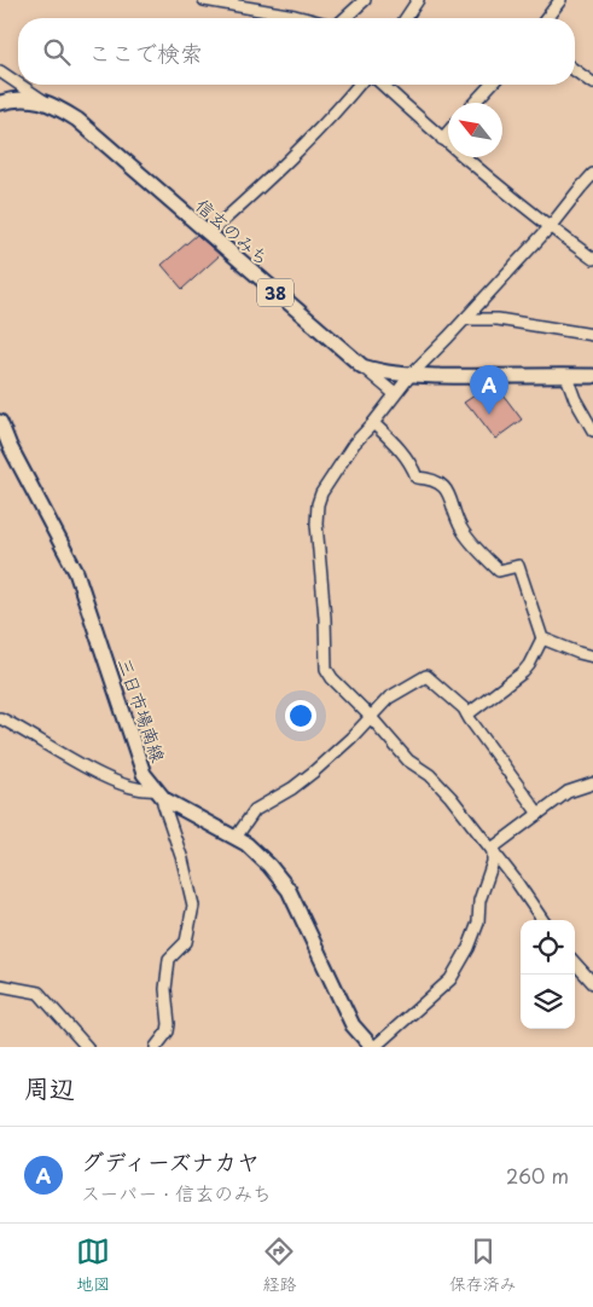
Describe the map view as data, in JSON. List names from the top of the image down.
{
  "streets": {
    "main road": ["信玄のみち", "38", "三日市場南線"]
  },
  "north": "top left",
  "page": {
    "search": "ここで検索",
    "pins": "A",
    "heading": "周辺",
    "list": [
      {
        "mark": "A",
        "name": "グディーズナカヤ",
        "note": "スーパー · 信玄のみち",
        "value": "260 m"
      }
    ],
    "nav": ["地図", "経路", "保存済み"]
  }
}
